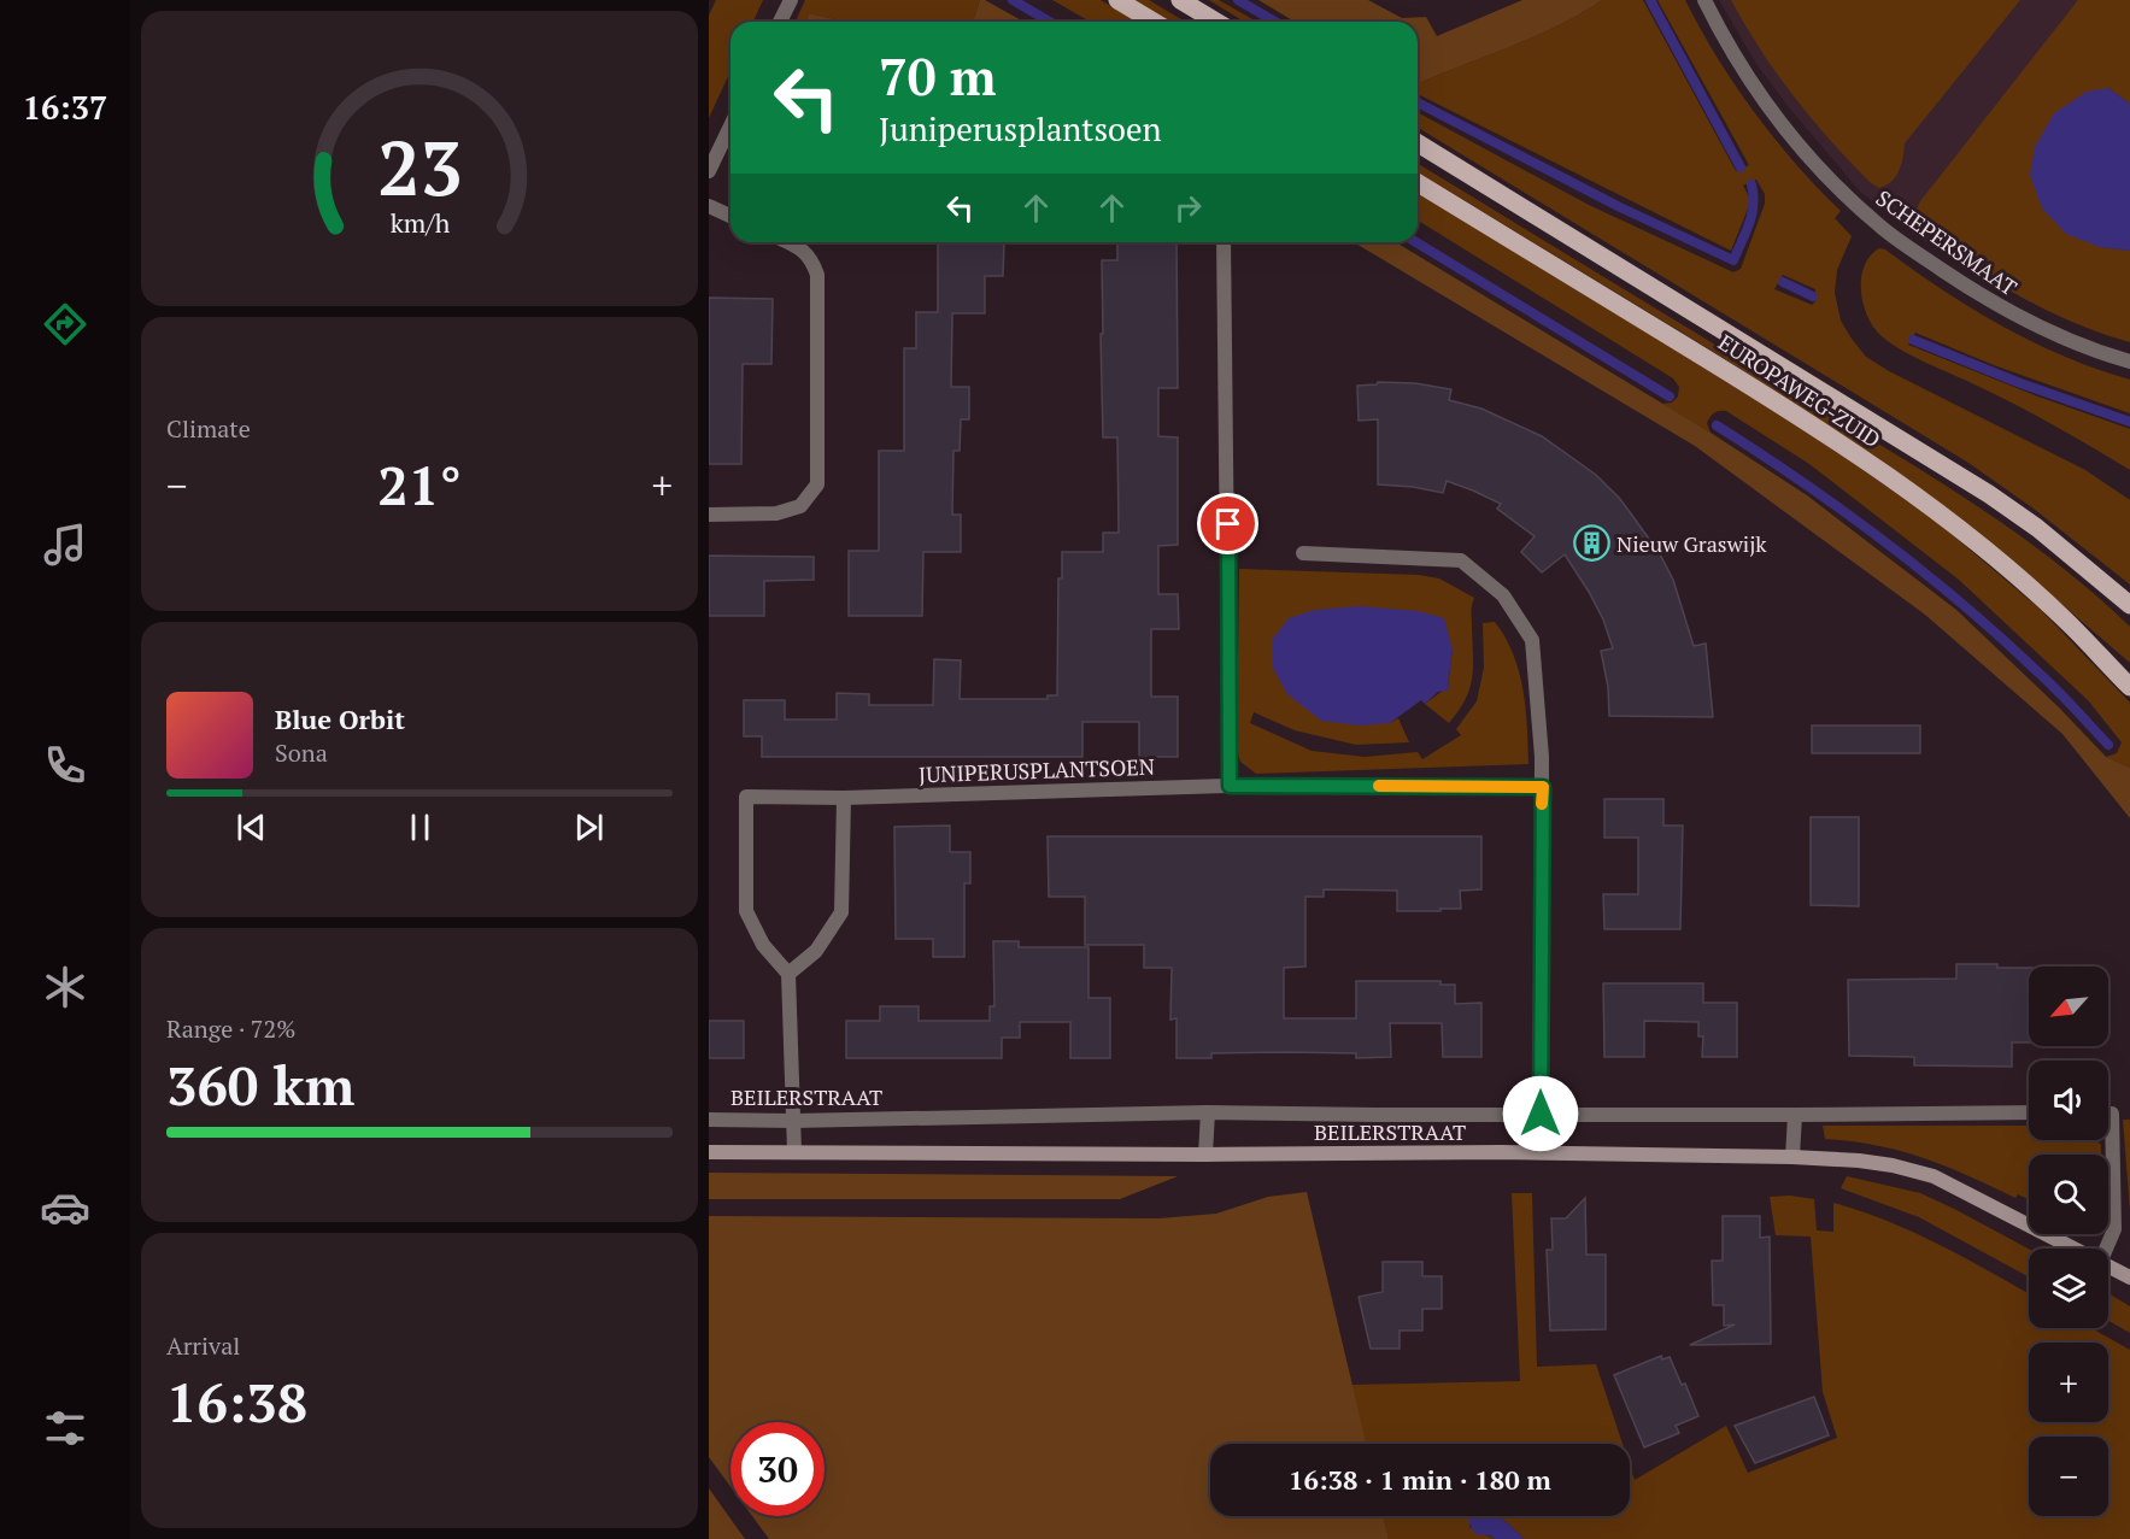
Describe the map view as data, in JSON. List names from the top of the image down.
{
  "streets": {
    "main road": ["EUROPAWEG-ZUID"],
    "street": ["SCHEPERSMAAT", "JUNIPERUSPLANTSOEN", "BEILERSTRAAT"]
  },
  "places": {
    "building": ["Nieuw Graswijk"]
  },
  "north": "bottom left",
  "page": {
    "tabs": "16:37",
    "turn": ["70 m", "Juniperusplantsoen"],
    "tile": [
      "Climate",
      ["Range · 72%", "360 km"],
      ["Arrival", "16:38"]
    ],
    "heat": ["−", "21°", "+"],
    "song": ["Blue Orbit", "Sona"],
    "map_buttons": ["+", "−"],
    "limit": "30",
    "trip": "16:38 · 1 min · 180 m",
    "gauge": ["23", "km/h"]
  }
}
